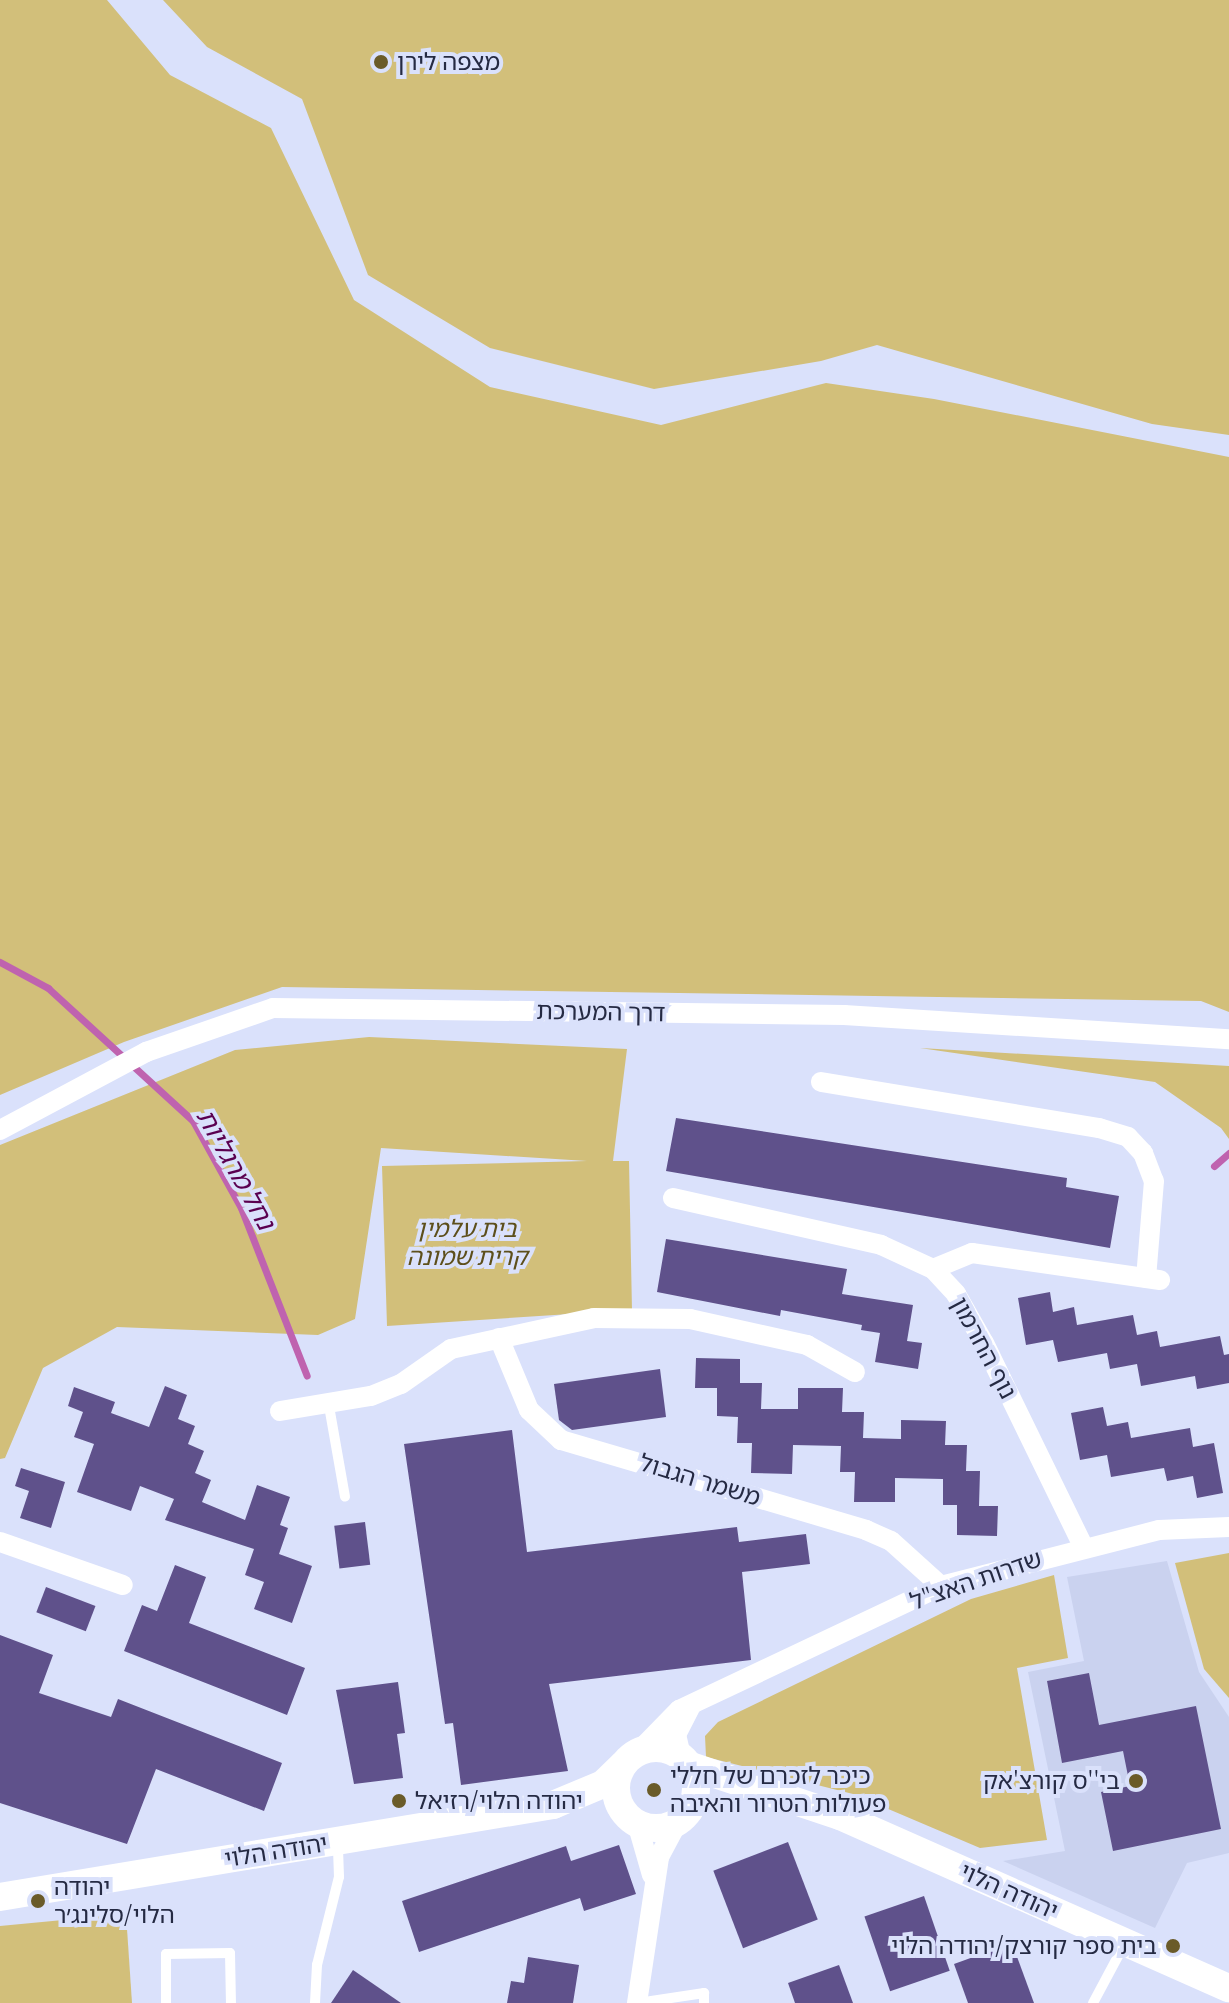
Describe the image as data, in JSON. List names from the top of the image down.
{
  "streets": {
    "street": [
      "דרך המערכת",
      "נוף החרמון",
      "משמר הגבול",
      "שדרות האצ\"ל",
      "יהודה הלוי"
    ]
  },
  "crossings": [
    ["נוף החרמון", "שדרות האצ\"ל"],
    ["משמר הגבול", "שדרות האצ\"ל"],
    ["שדרות האצ\"ל", "יהודה הלוי"]
  ],
  "water": ["נחל מרגליות"],
  "parks": ["בית עלמין קרית שמונה"],
  "places": [
    "מצפה לירן",
    "בי''ס קורצ'אק",
    "כיכר לזכרם של חללי פעולות הטרור והאיבה",
    "יהודה הלוי/רזיאל",
    "יהודה הלוי/סלינג׳ר",
    "בית ספר קורצק/יהודה הלוי"
  ]
}
